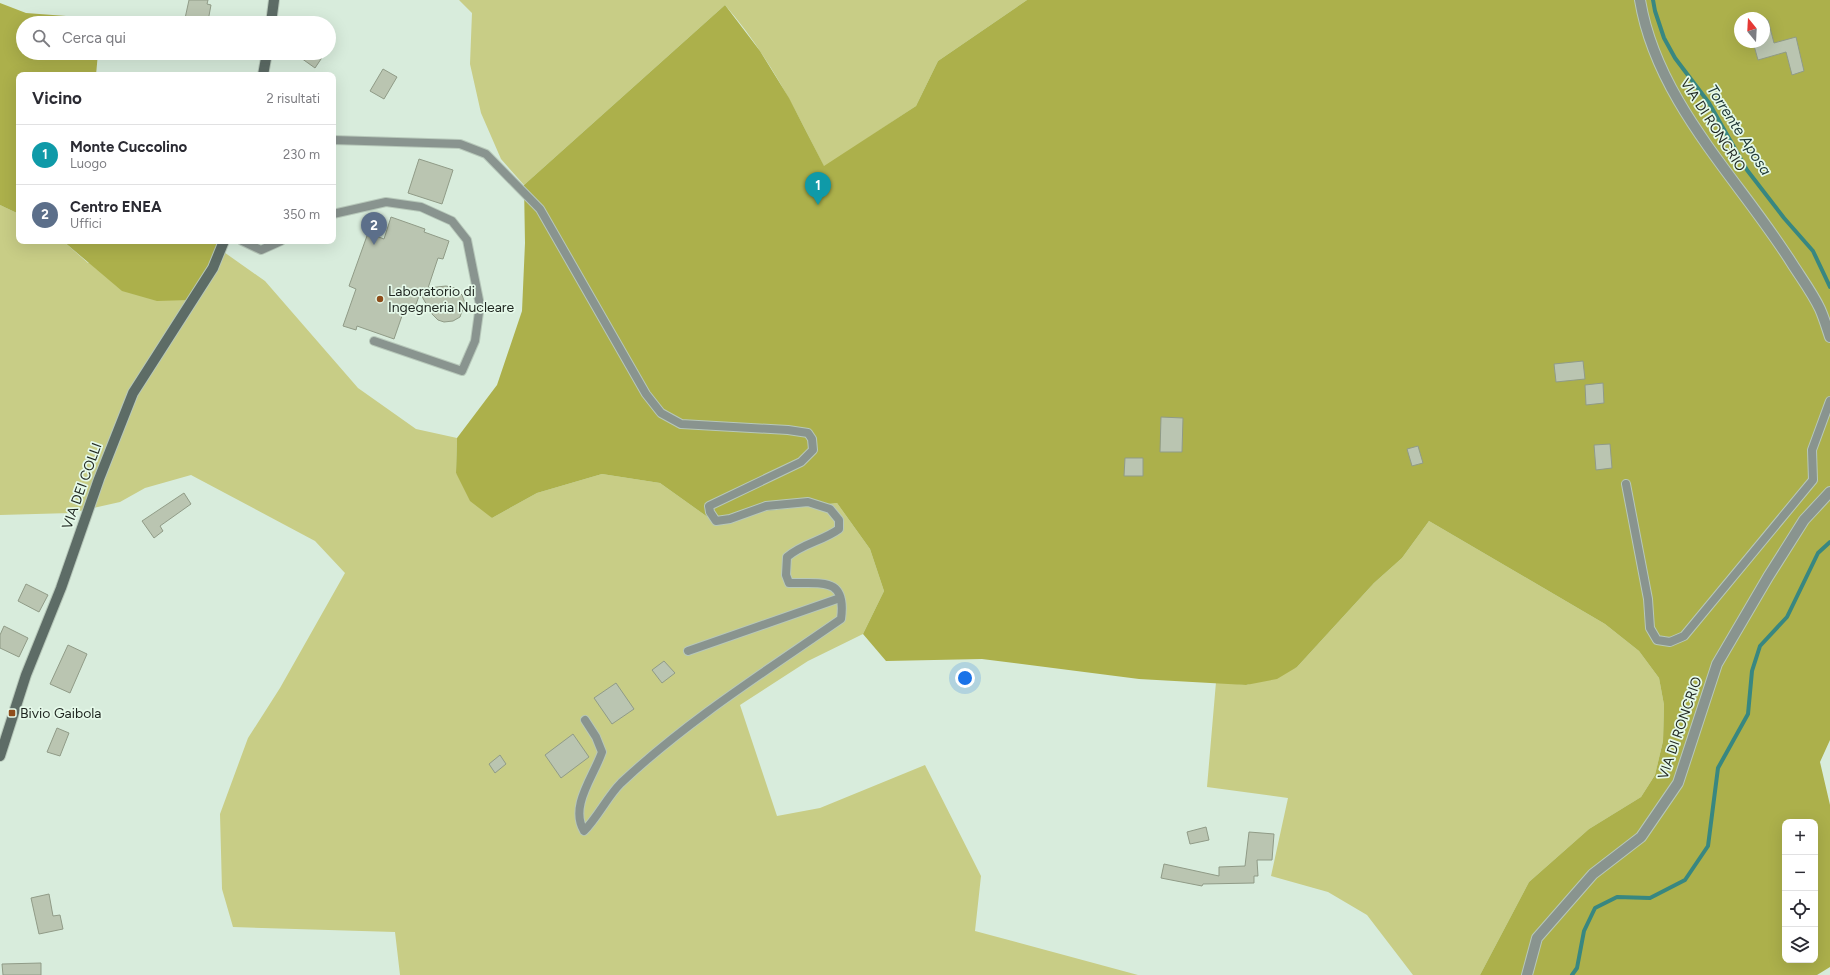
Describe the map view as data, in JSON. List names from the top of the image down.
{
  "streets": {
    "main road": ["VIA DEI COLLI"],
    "street": ["VIA DI RONCRIO"]
  },
  "water": ["Torrente Aposa"],
  "places": {
    "other": ["Laboratorio di Ingegneria Nucleare"],
    "transit": ["Bivio Gaibola"]
  },
  "north": "top",
  "page": {
    "search": "Cerca qui",
    "heading": ["Vicino", "2 risultati"],
    "list": [
      {
        "mark": "1",
        "name": "Monte Cuccolino",
        "note": "Luogo",
        "value": "230 m"
      },
      {
        "mark": "2",
        "name": "Centro ENEA",
        "note": "Uffici",
        "value": "350 m"
      }
    ],
    "pins": ["1", "2"],
    "map_buttons": ["+", "−"]
  }
}
